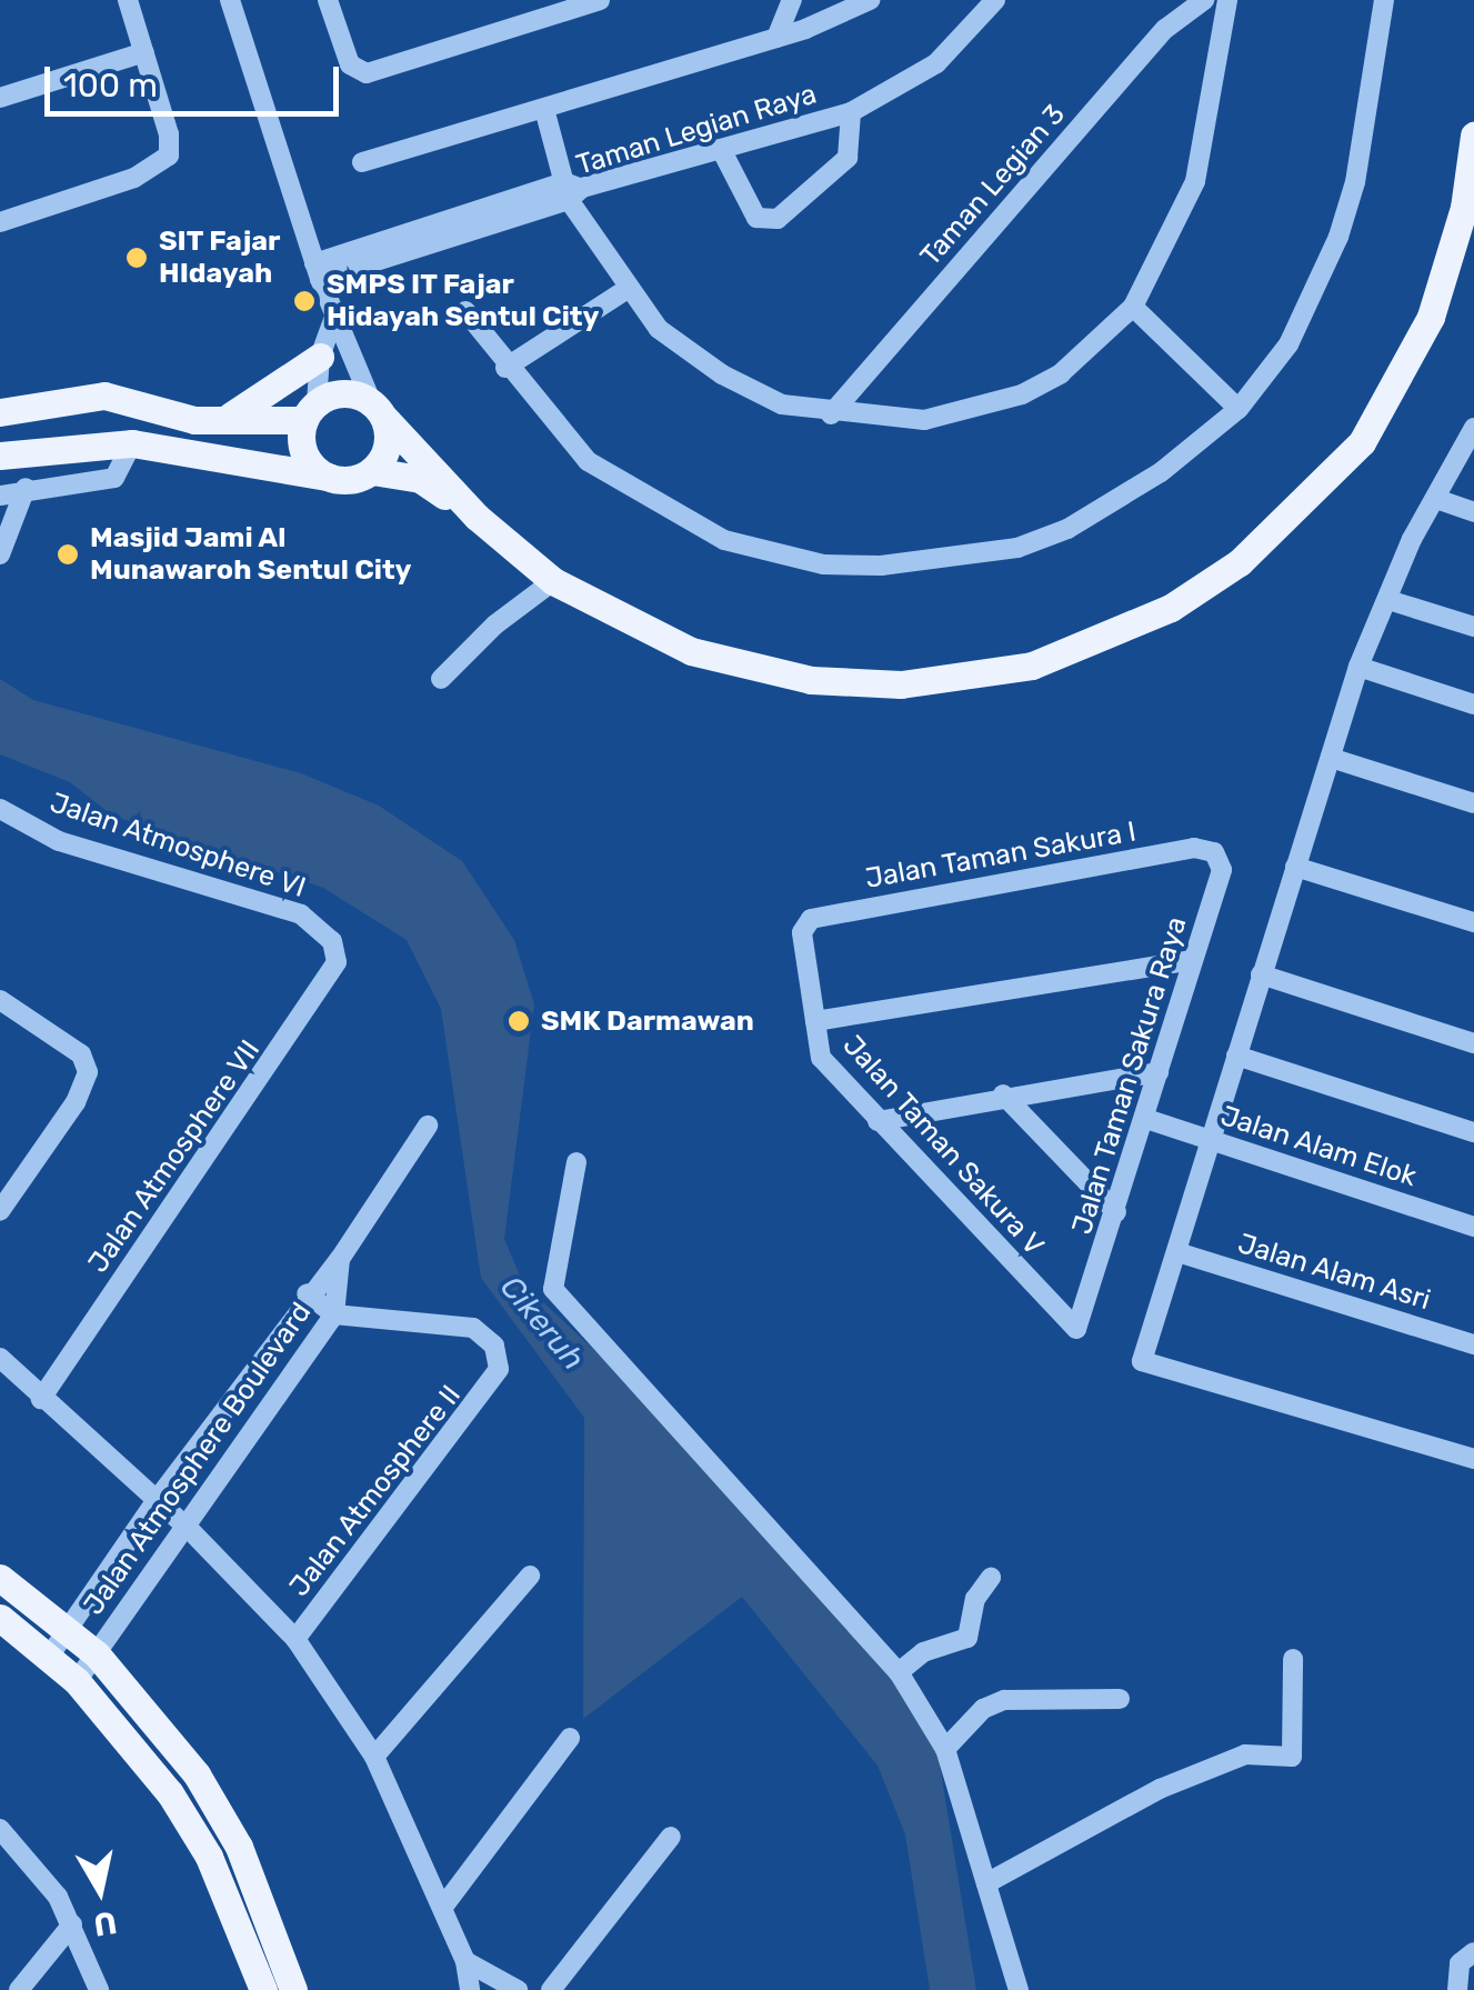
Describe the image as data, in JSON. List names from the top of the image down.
{
  "streets": {
    "street": [
      "Taman Legian Raya",
      "Taman Legian 3",
      "Jalan Atmosphere VI",
      "Jalan Taman Sakura I",
      "Jalan Taman Sakura Raya",
      "Jalan Taman Sakura V",
      "Jalan Alam Elok",
      "Jalan Atmosphere VII",
      "Jalan Alam Asri",
      "Jalan Atmosphere Boulevard",
      "Jalan Atmosphere II"
    ]
  },
  "crossings": [
    ["Jalan Atmosphere VI", "Jalan Atmosphere VII"],
    ["Jalan Taman Sakura I", "Jalan Taman Sakura Raya"],
    ["Jalan Taman Sakura I", "Jalan Taman Sakura V"],
    ["Jalan Taman Sakura Raya", "Jalan Taman Sakura V"],
    ["Jalan Taman Sakura Raya", "Jalan Alam Elok"],
    ["Jalan Atmosphere Boulevard", "Jalan Atmosphere II"]
  ],
  "water": ["Cikeruh"],
  "places": [
    "SIT Fajar HIdayah",
    "SMPS IT Fajar Hidayah Sentul City",
    "Masjid Jami Al Munawaroh Sentul City",
    "SMK Darmawan"
  ],
  "scale_bar": "100 m",
  "north": "bottom"
}
